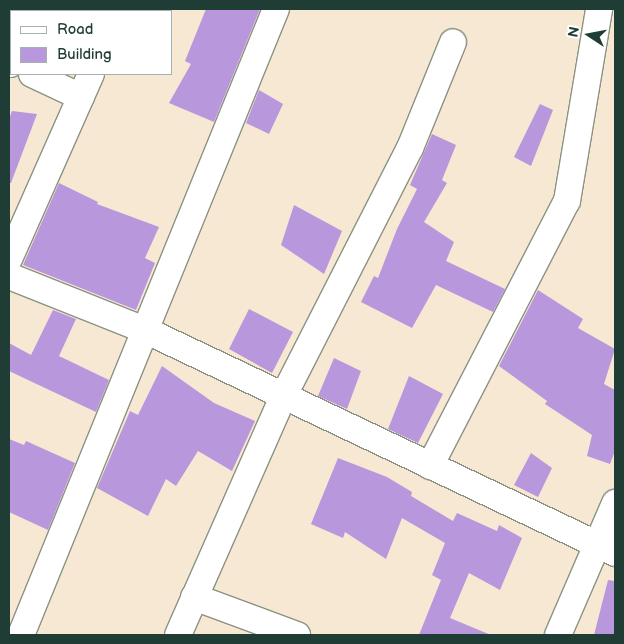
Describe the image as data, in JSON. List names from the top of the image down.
{
  "legend": ["Road", "Building"],
  "north": "left"
}
